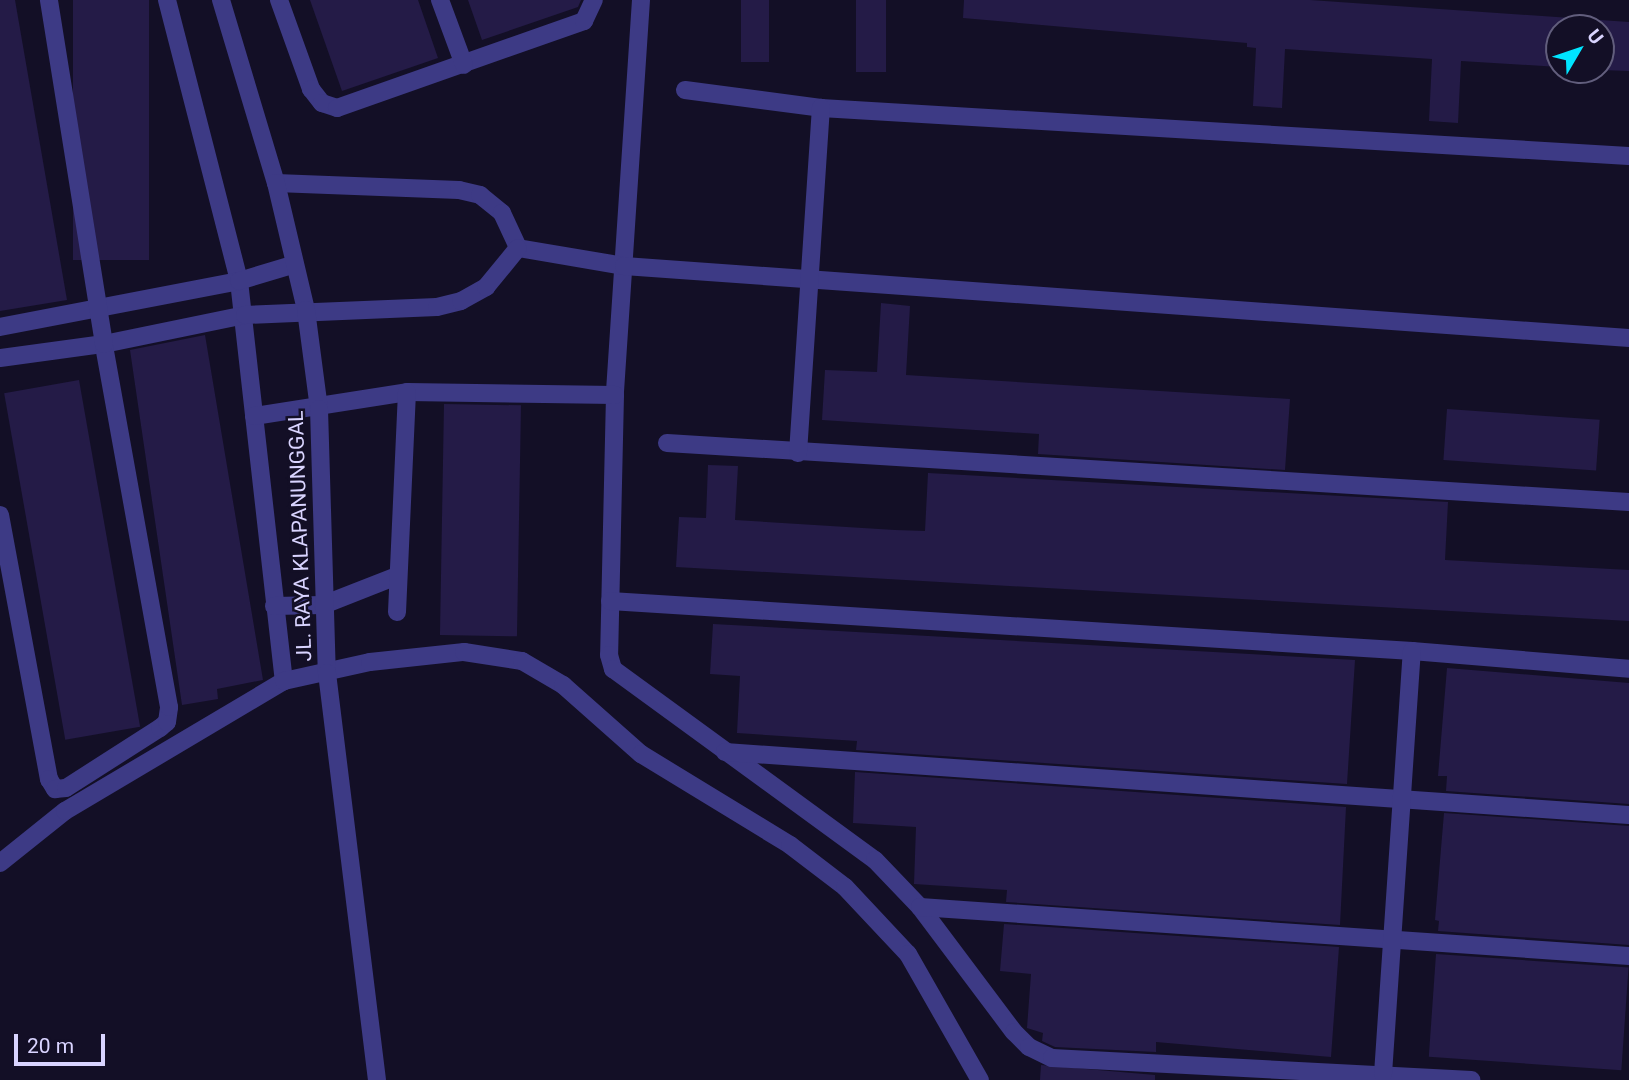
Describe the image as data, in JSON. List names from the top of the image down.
{
  "streets": {
    "street": ["JL. RAYA KLAPANUNGGAL"]
  },
  "scale_bar": "20 m",
  "north": "top right"
}
